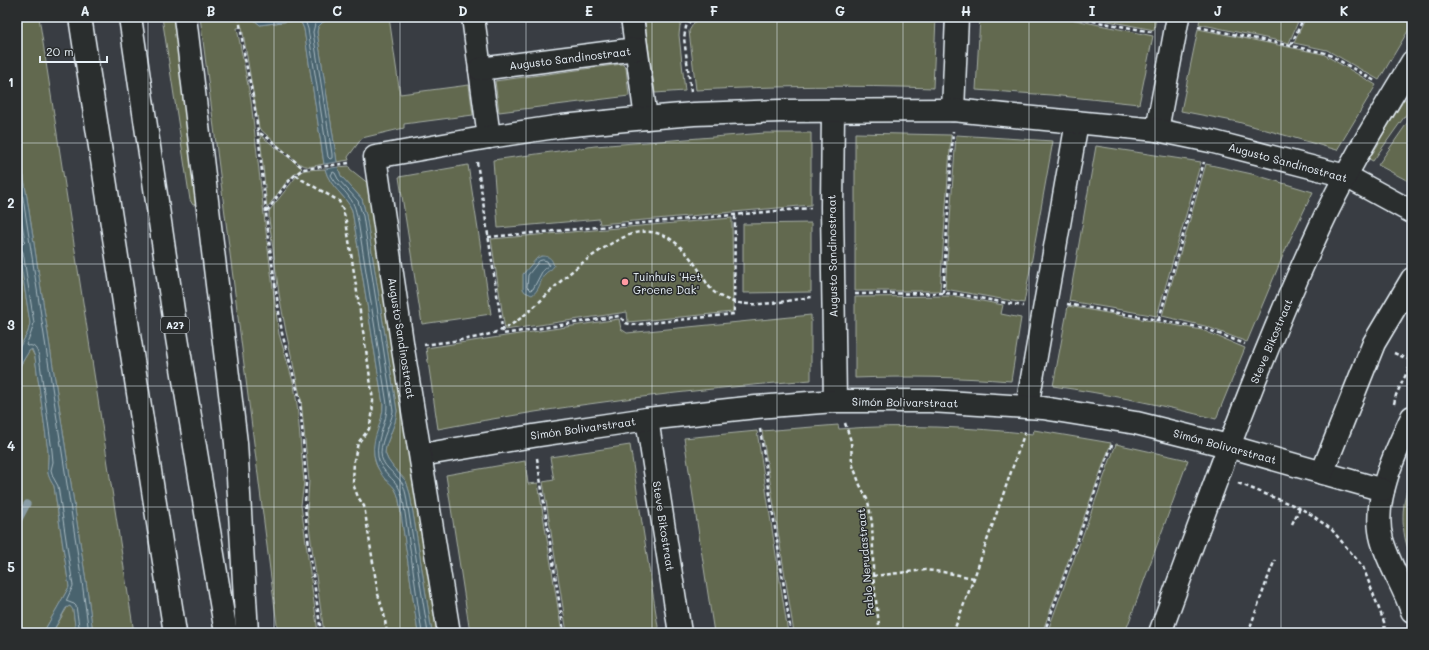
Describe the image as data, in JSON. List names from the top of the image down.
{
  "streets": {
    "main road": [
      "Augusto Sandinostraat",
      "A27",
      "Steve Bikostraat",
      "Simón Bolivarstraat"
    ],
    "path": ["Pablo Nerudastraat"]
  },
  "crossings": [
    ["Augusto Sandinostraat", "Steve Bikostraat"],
    ["Augusto Sandinostraat", "Simón Bolivarstraat"],
    ["Augusto Sandinostraat", "Pablo Nerudastraat"],
    ["Steve Bikostraat", "Simón Bolivarstraat"],
    ["Simón Bolivarstraat", "Pablo Nerudastraat"]
  ],
  "places": ["Tuinhuis 'Het Groene Dak'"],
  "scale_bar": "20 m",
  "grid": {
    "columns": [
      "A",
      "B",
      "C",
      "D",
      "E",
      "F",
      "G",
      "H",
      "I",
      "J",
      "K"
    ],
    "rows": [
      "1",
      "2",
      "3",
      "4",
      "5"
    ]
  }
}
